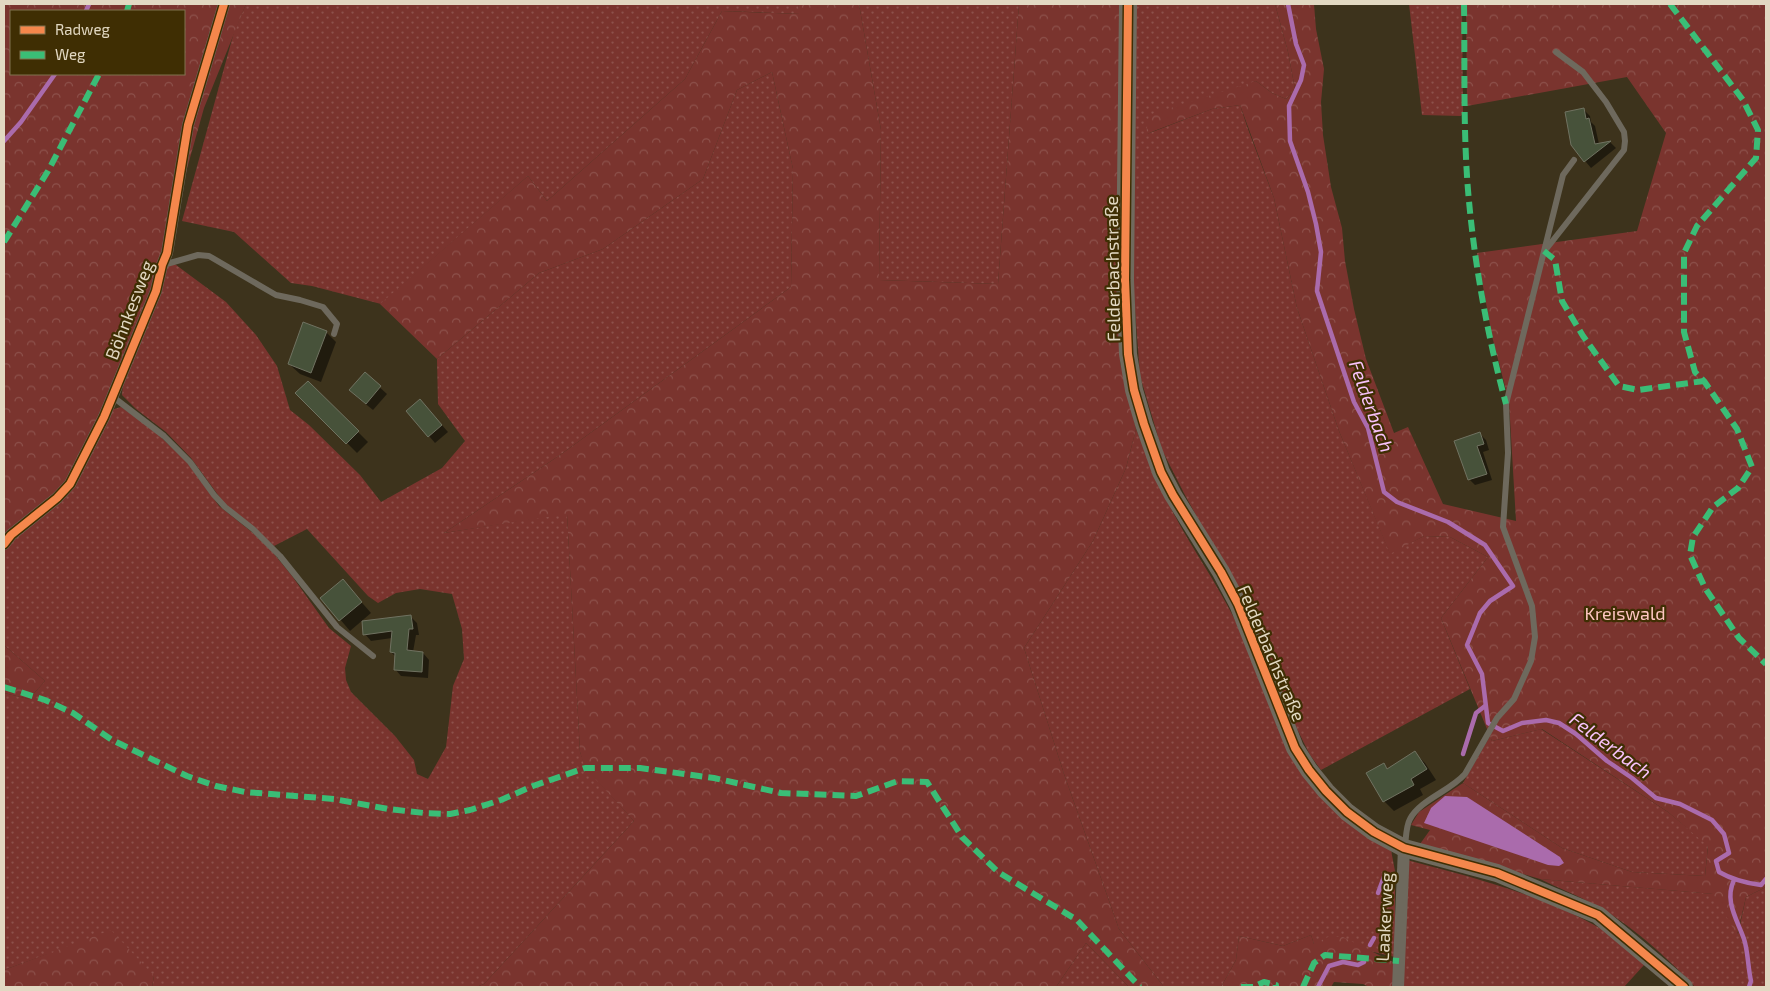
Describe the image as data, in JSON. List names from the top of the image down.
{
  "streets": {
    "street": ["Felderbachstraße", "Böhnkesweg", "Laakerweg"]
  },
  "crossings": [
    ["Felderbachstraße", "Laakerweg"]
  ],
  "water": ["Felderbach"],
  "parks": ["Kreiswald"],
  "legend": ["Radweg", "Weg"]
}
